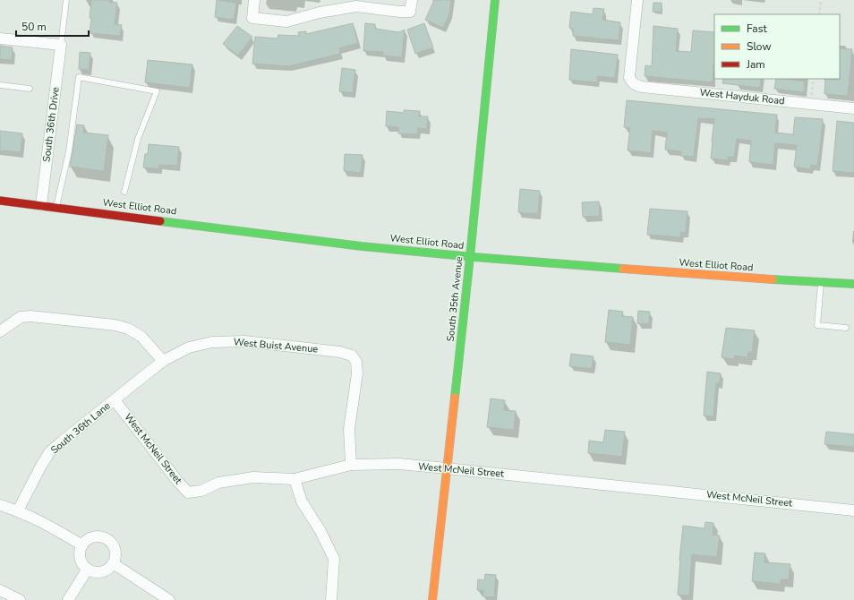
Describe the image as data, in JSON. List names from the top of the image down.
{
  "streets": {
    "street": [
      "West Hayduk Road",
      "South 36th Drive",
      "West Elliot Road",
      "South 35th Avenue",
      "West Buist Avenue",
      "South 36th Lane",
      "West McNeil Street"
    ]
  },
  "crossings": [
    ["South 36th Drive", "West Elliot Road"],
    ["West Elliot Road", "South 35th Avenue"],
    ["South 35th Avenue", "West McNeil Street"],
    ["West Buist Avenue", "South 36th Lane"],
    ["West Buist Avenue", "West McNeil Street"],
    ["South 36th Lane", "West McNeil Street"]
  ],
  "legend": ["Fast", "Slow", "Jam"],
  "scale_bar": "50 m"
}
